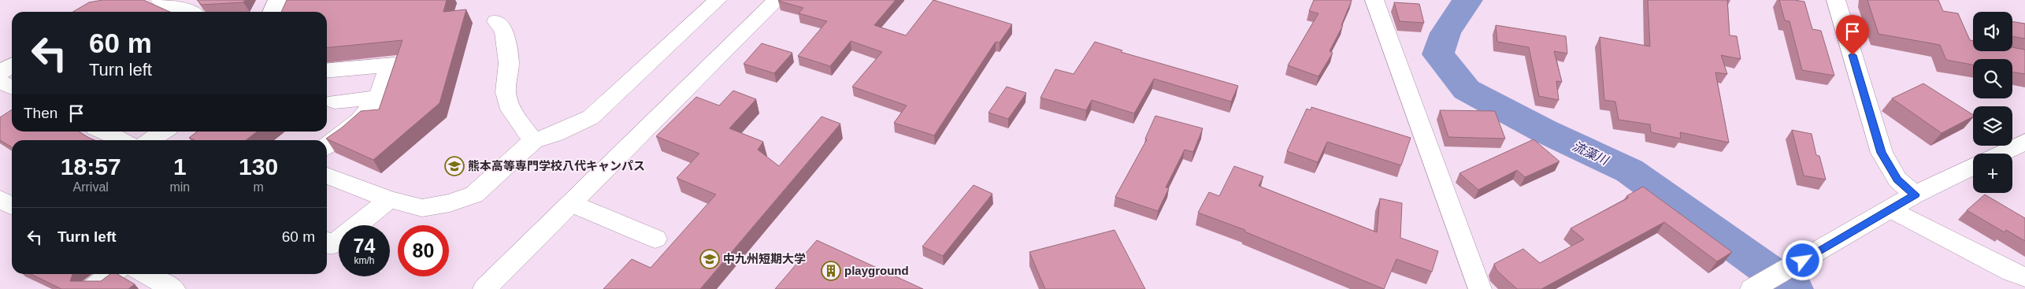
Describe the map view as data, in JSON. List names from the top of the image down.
{
  "water": ["流藻川"],
  "places": {
    "school or university": ["熊本高等専門学校八代キャンパス", "中九州短期大学"],
    "building": ["playground"]
  },
  "page": {
    "map_buttons": "+",
    "turn": ["60 m", "Turn left"],
    "then": "Then",
    "eta": [
      "18:57",
      "Arrival",
      "1",
      "min",
      "130",
      "m"
    ],
    "list": [
      {
        "name": "Turn left",
        "value": "60 m"
      }
    ],
    "speed": "74 km/h",
    "limit": "80"
  }
}
